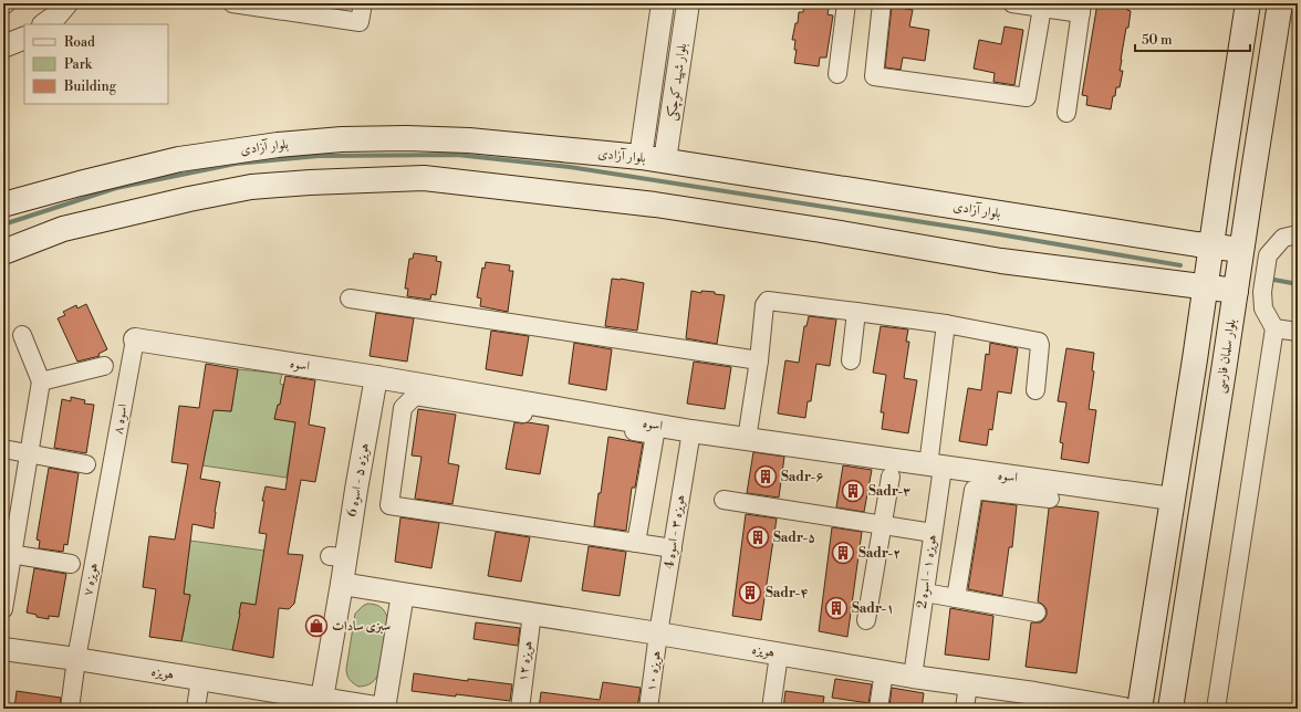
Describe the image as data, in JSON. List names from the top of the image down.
{
  "streets": {
    "main road": ["بلوار آزادی", "بلوار سلمان فارسی"],
    "street": [
      "بلوار شهید کوچکی",
      "اسوه",
      "اسوه ۸",
      "هویزه ۵ - اسوه 6",
      "هویزه ۳ - اسوه 4",
      "هویزه ۱ - اسوه 2",
      "هویزه ۷",
      "هویزه",
      "هویزه ۱۲",
      "هویزه ۱۰"
    ]
  },
  "crossings": [
    ["بلوار شهید کوچکی", "بلوار آزادی"],
    ["بلوار آزادی", "بلوار سلمان فارسی"],
    ["اسوه", "اسوه ۸"],
    ["اسوه", "هویزه ۵ - اسوه 6"],
    ["اسوه", "هویزه ۳ - اسوه 4"],
    ["اسوه", "هویزه ۱ - اسوه 2"],
    ["اسوه ۸", "هویزه ۷"],
    ["هویزه ۵ - اسوه 6", "هویزه"],
    ["هویزه ۳ - اسوه 4", "هویزه"],
    ["هویزه ۳ - اسوه 4", "هویزه ۱۰"],
    ["هویزه ۱ - اسوه 2", "هویزه"],
    ["هویزه ۷", "هویزه"],
    ["هویزه", "هویزه ۱۲"],
    ["هویزه", "هویزه ۱۰"]
  ],
  "places": {
    "building": [
      "Sadr-۶",
      "Sadr-۳",
      "Sadr-۵",
      "Sadr-۲",
      "Sadr-۴",
      "Sadr-۱"
    ],
    "shop": ["سبزی سادات"]
  },
  "legend": ["Road", "Park", "Building"],
  "scale_bar": "50 m"
}
